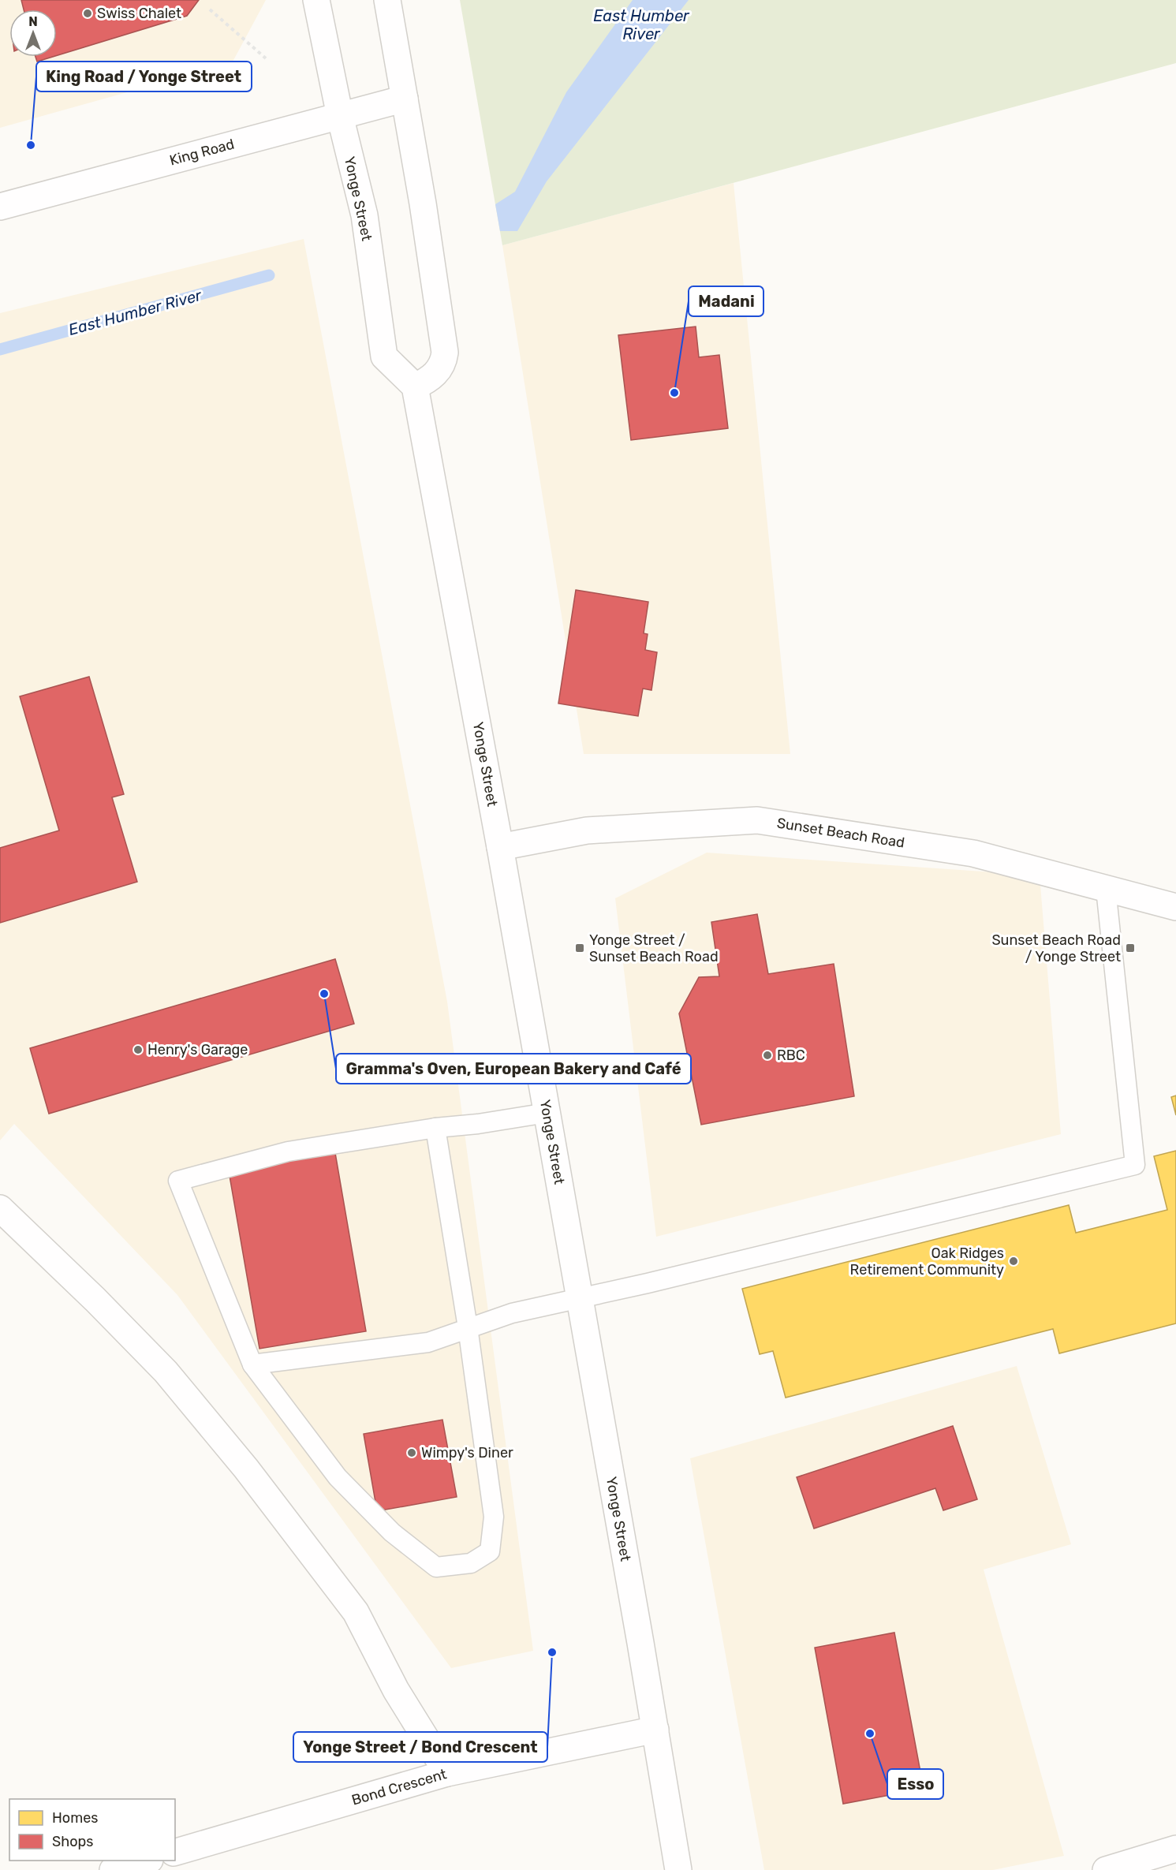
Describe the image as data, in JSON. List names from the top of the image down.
{
  "streets": {
    "main road": [
      "King Road",
      "Yonge Street",
      "Sunset Beach Road",
      "Bond Crescent"
    ]
  },
  "crossings": [
    ["King Road", "Yonge Street"],
    ["Yonge Street", "Sunset Beach Road"],
    ["Yonge Street", "Bond Crescent"]
  ],
  "water": ["East Humber River"],
  "places": {
    "other": [
      "Swiss Chalet",
      "King Road / Yonge Street",
      "Madani",
      "Gramma's Oven, European Bakery and Café",
      "Henry's Garage",
      "RBC",
      "Oak Ridges Retirement Community",
      "Wimpy's Diner",
      "Yonge Street / Bond Crescent",
      "Esso"
    ],
    "transit": ["Yonge Street / Sunset Beach Road", "Sunset Beach Road / Yonge Street"]
  },
  "legend": ["Homes", "Shops"],
  "north": "top"
}
